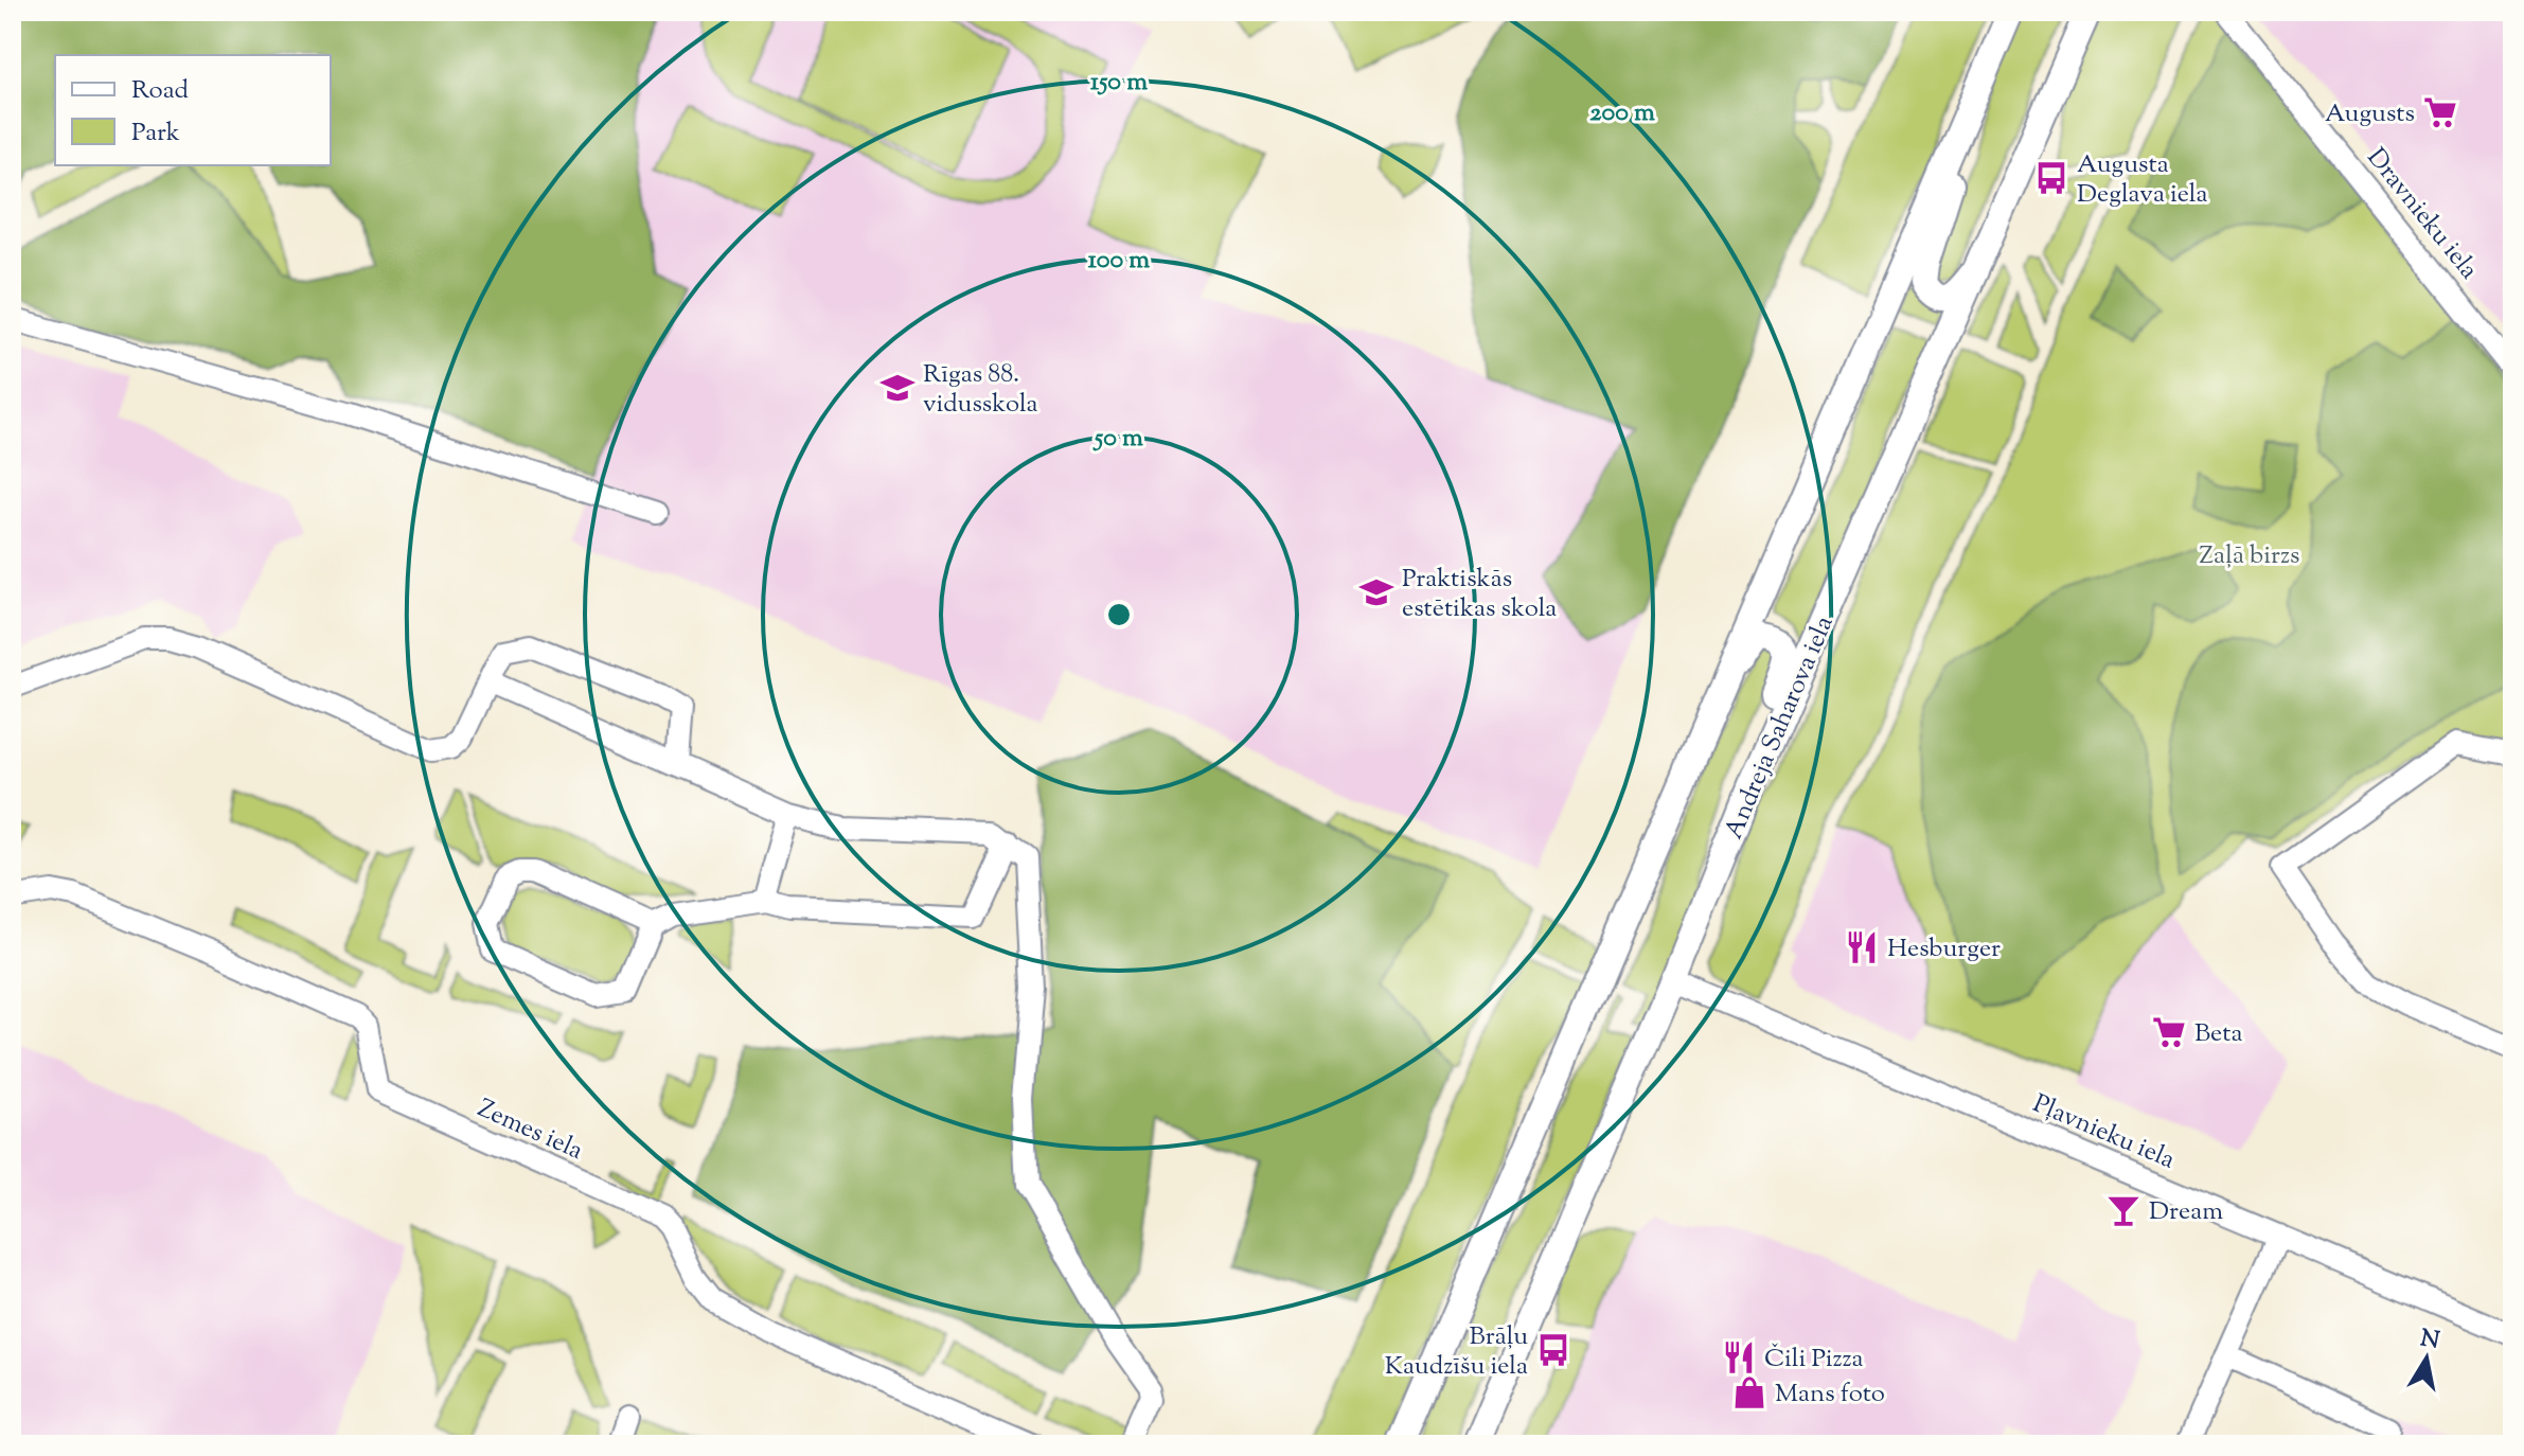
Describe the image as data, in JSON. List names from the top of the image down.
{
  "streets": {
    "street": [
      "Dravnieku iela",
      "Andreja Saharova iela",
      "Zemes iela",
      "Pļavnieku iela"
    ]
  },
  "crossings": [
    ["Andreja Saharova iela", "Pļavnieku iela"]
  ],
  "parks": ["Zaļā birzs"],
  "places": {
    "supermarket": ["Augusts", "Beta"],
    "bus stop": ["Augusta Deglava iela", "Brāļu Kaudzīšu iela"],
    "school or university": ["Rīgas 88. vidusskola", "Praktiskās estētikas skola"],
    "restaurant": ["Hesburger", "Čili Pizza"],
    "bar": ["Dream"],
    "shop": ["Mans foto"]
  },
  "legend": ["Road", "Park"],
  "north": "top",
  "rings": [
    "150 m",
    "200 m",
    "100 m",
    "50 m"
  ]
}
